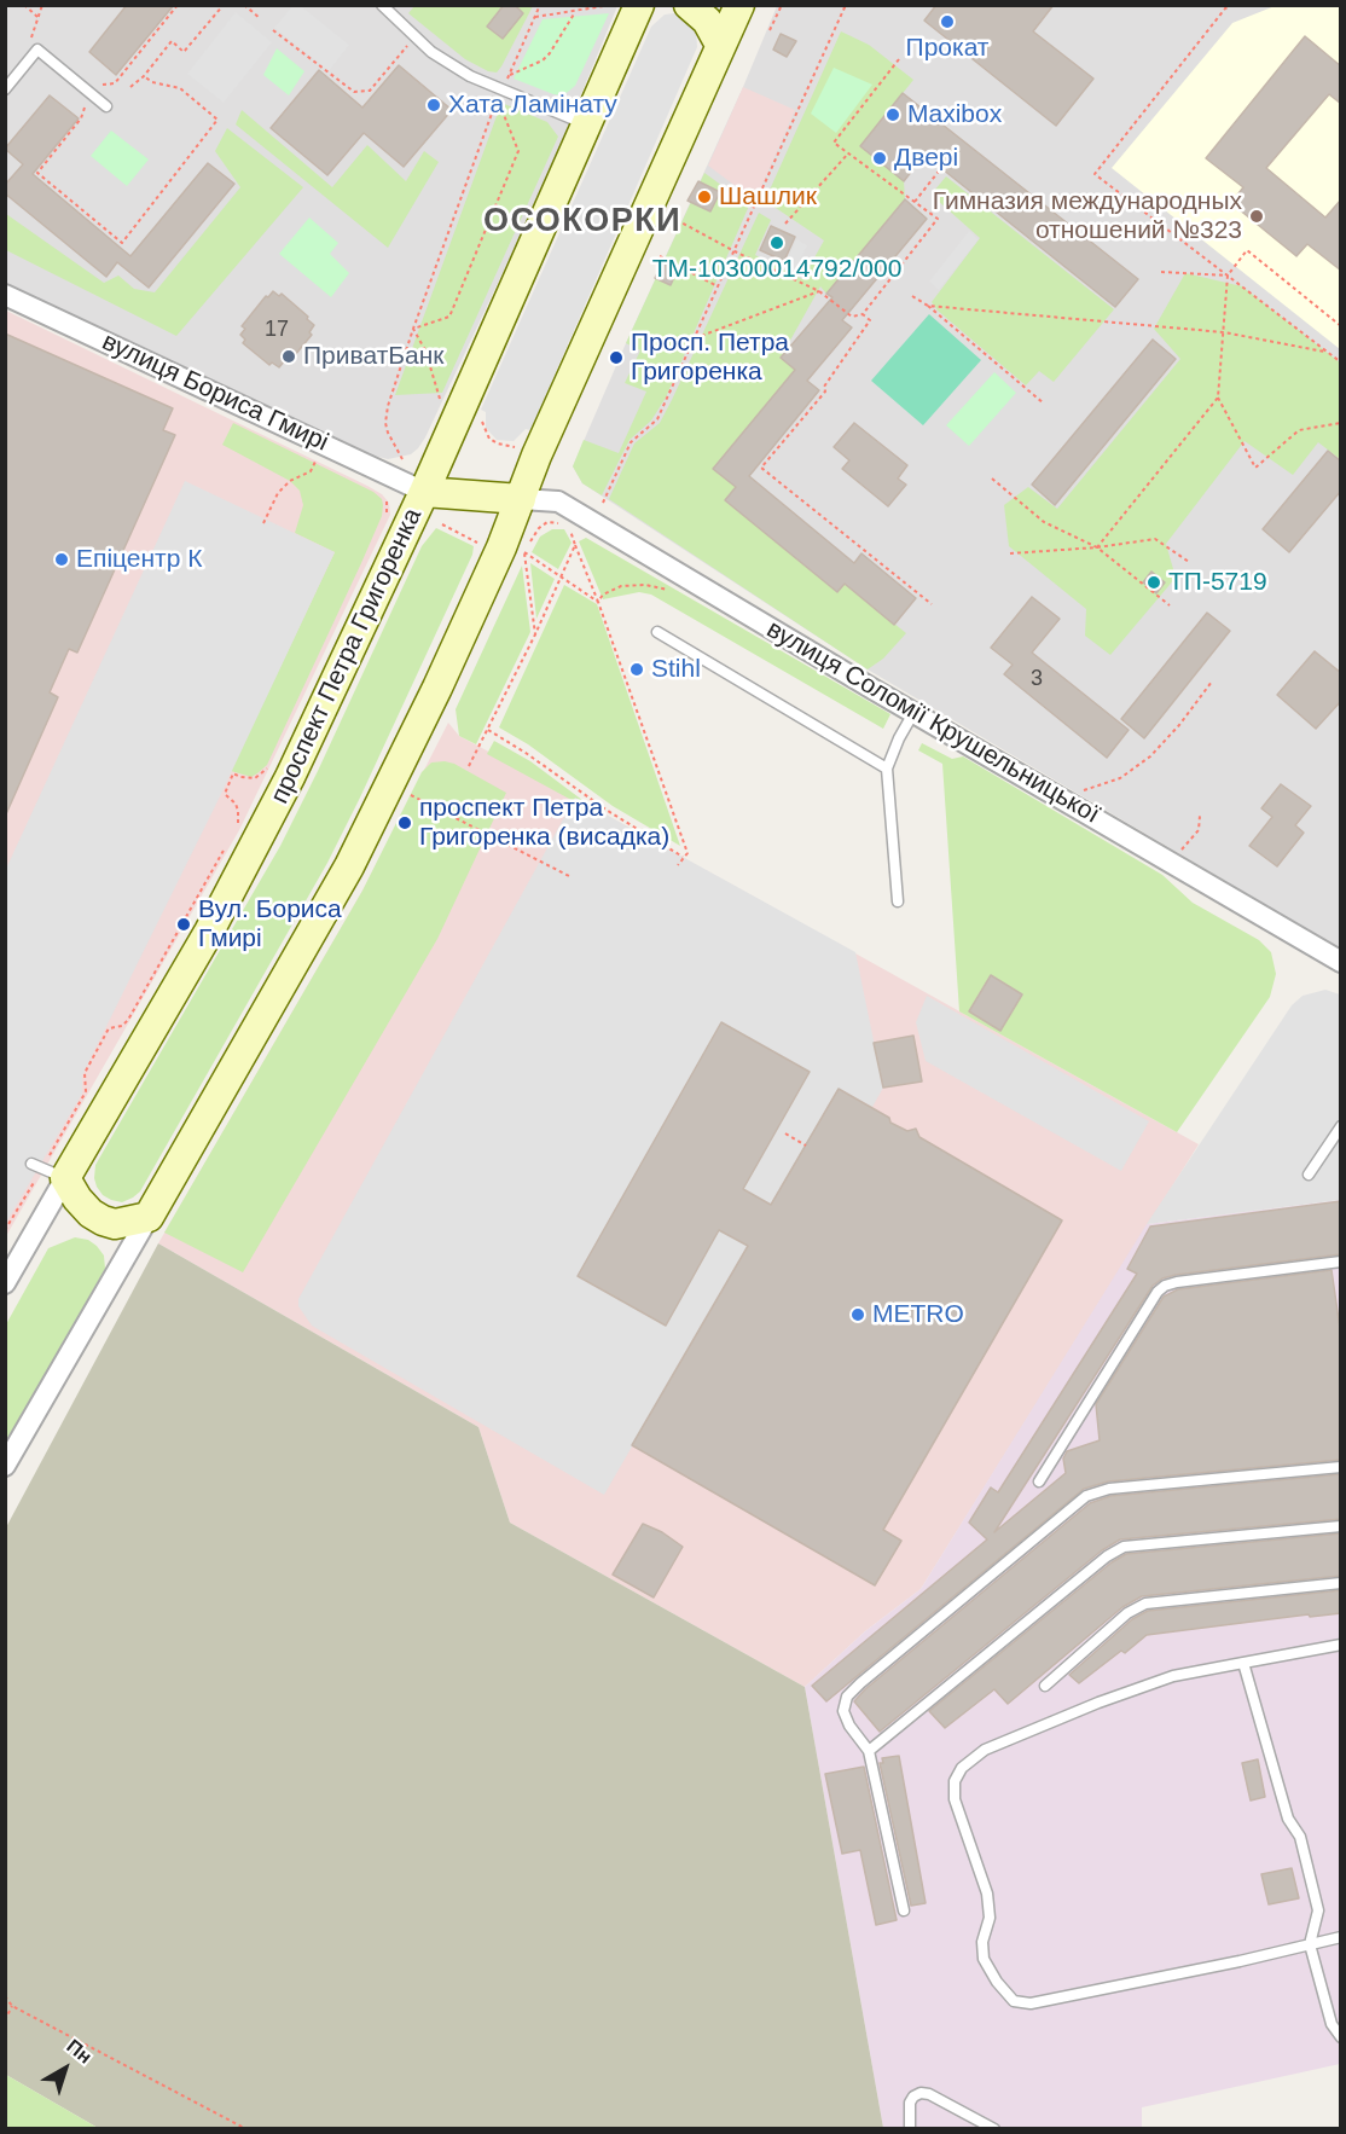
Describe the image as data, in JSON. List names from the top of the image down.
{
  "streets": {
    "street": ["вулиця Бориса Гмирі", "проспект Петра Григоренка", "вулиця Соломії Крушельницької"]
  },
  "crossings": [
    ["вулиця Бориса Гмирі", "проспект Петра Григоренка"]
  ],
  "districts": ["ОСОКОРКИ"],
  "places": [
    "Прокат",
    "Хата Ламінату",
    "Maxibox",
    "Двері",
    "Шашлик",
    "Гимназия международных отношений №323",
    "ТМ-10300014792/000",
    "ПриватБанк",
    "Просп. Петра Григоренка",
    "Епіцентр К",
    "ТП-5719",
    "Stihl",
    "проспект Петра Григоренка (висадка)",
    "Вул. Бориса Гмирі",
    "METRO"
  ],
  "house_numbers": ["17", "3"],
  "north": "top right"
}
